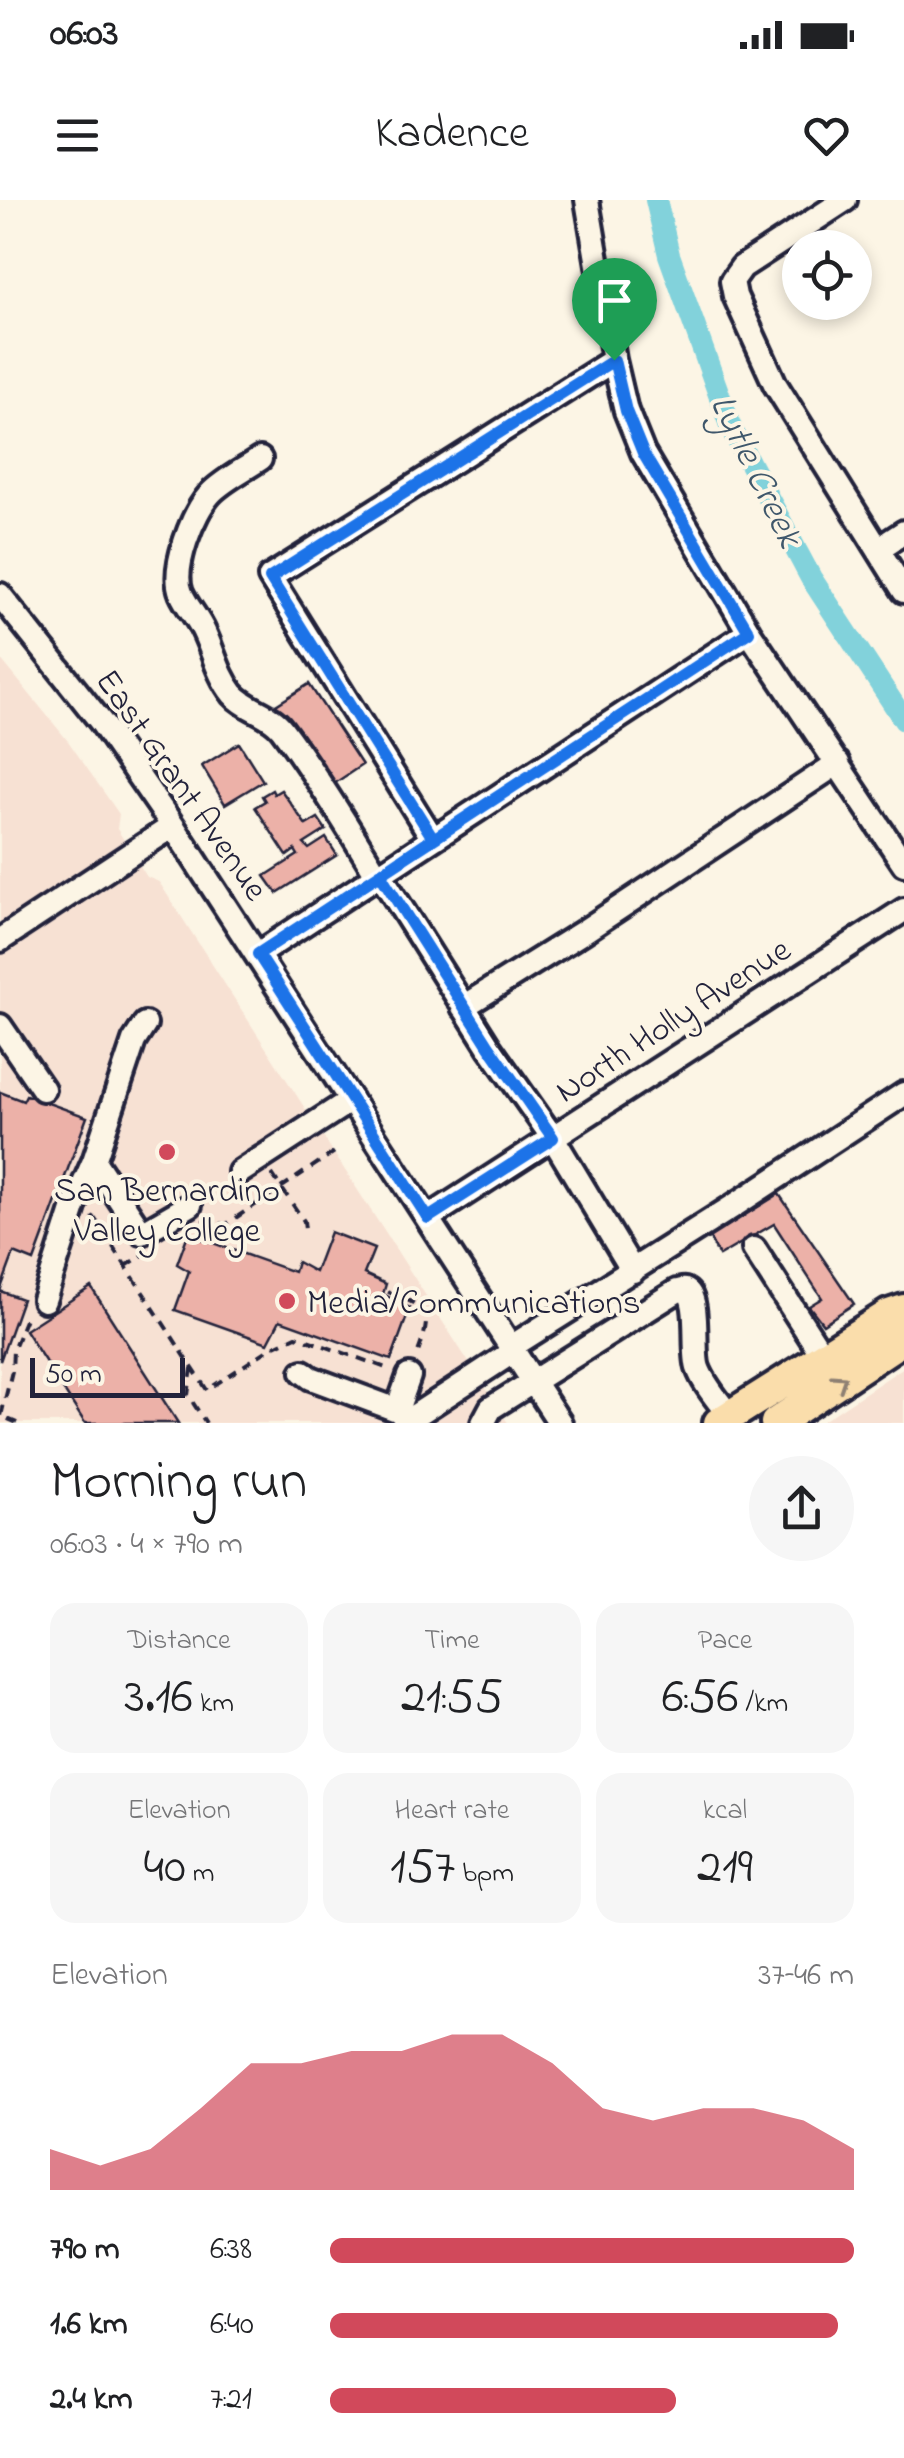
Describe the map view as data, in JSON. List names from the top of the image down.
{
  "streets": {
    "street": ["East Grant Avenue", "North Holly Avenue"]
  },
  "crossings": [
    ["East Grant Avenue", "North Holly Avenue"]
  ],
  "water": ["Lytle Creek"],
  "places": ["San Bernardino Valley College", "Media/Communications"],
  "scale_bar": "50 m",
  "page": {
    "status": "06:03",
    "header": "Kadence",
    "scale": "50 m",
    "heading": ["Morning run", "06:03 · 4 × 790 m"],
    "stats": [
      ["Distance", "3.16 km"],
      ["Time", "21:55"],
      ["Pace", "6:56 /km"],
      ["Elevation", "40 m"],
      ["Heart rate", "157 bpm"],
      ["kcal", "219"]
    ],
    "chart": ["Elevation", "37–46 m"],
    "list": [
      {
        "name": "790 m",
        "note": "6:38"
      },
      {
        "name": "1.6 km",
        "note": "6:40"
      },
      {
        "name": "2.4 km",
        "note": "7:21"
      }
    ]
  }
}
